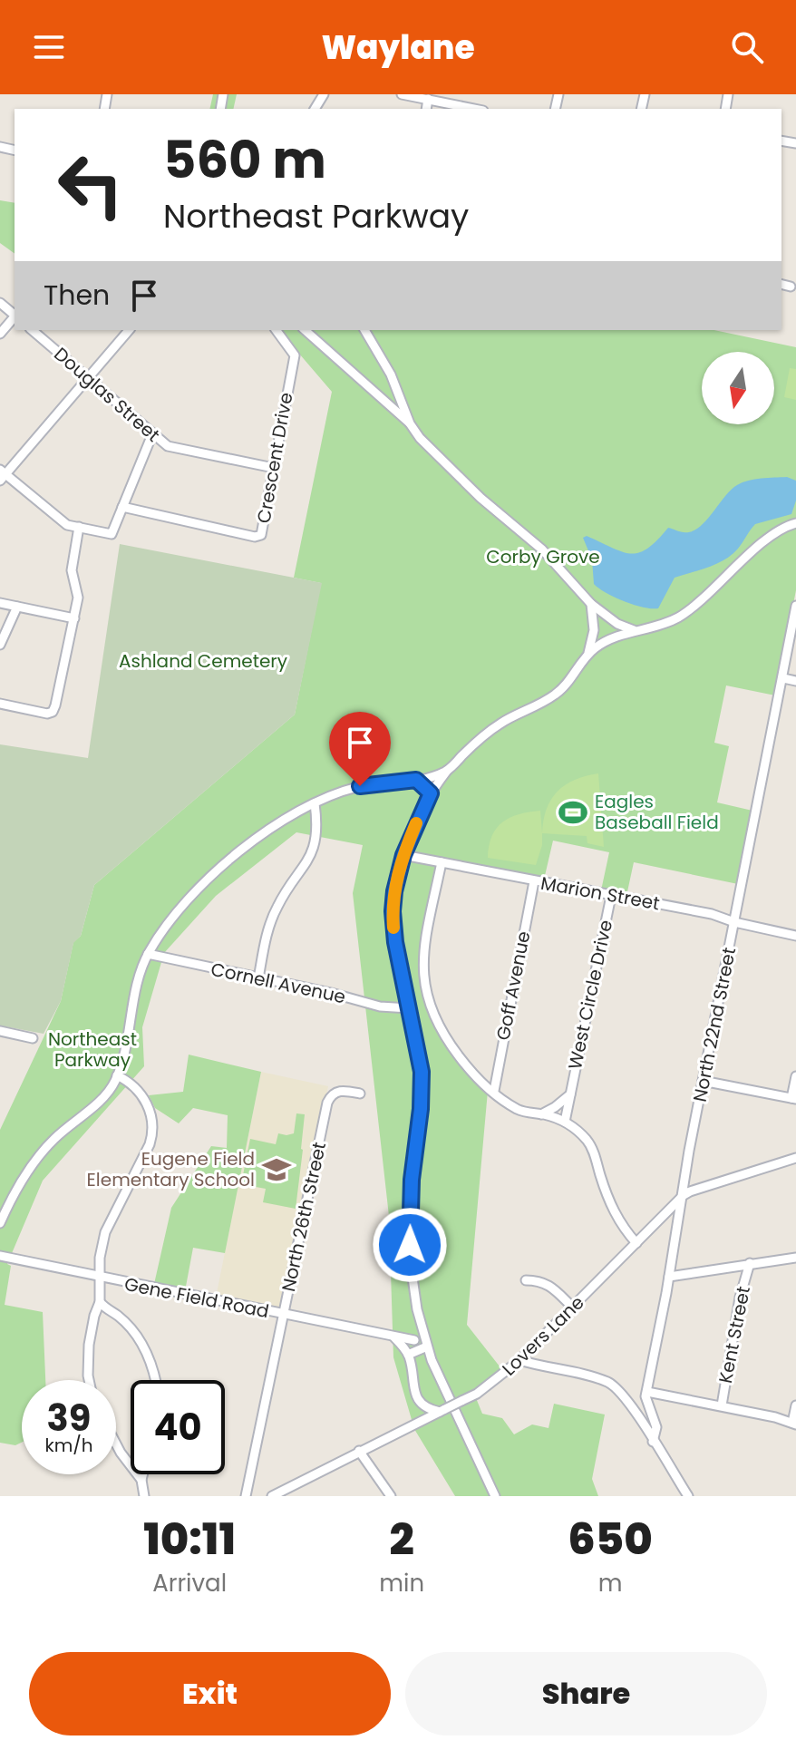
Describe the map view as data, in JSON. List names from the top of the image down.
{
  "streets": {
    "street": [
      "Douglas Street",
      "Crescent Drive",
      "Marion Street",
      "Cornell Avenue",
      "Goff Avenue",
      "West Circle Drive",
      "North 22nd Street",
      "North 26th Street",
      "Gene Field Road",
      "Kent Street",
      "Lovers Lane"
    ]
  },
  "crossings": [
    ["Douglas Street", "Crescent Drive"],
    ["Marion Street", "Goff Avenue"],
    ["Marion Street", "West Circle Drive"],
    ["Marion Street", "North 22nd Street"],
    ["North 22nd Street", "Lovers Lane"],
    ["North 26th Street", "Gene Field Road"]
  ],
  "parks": ["Corby Grove", "Ashland Cemetery", "Northeast Parkway"],
  "places": {
    "sports": ["Eagles Baseball Field"],
    "school or university": ["Eugene Field Elementary School"]
  },
  "north": "bottom",
  "page": {
    "header": "Waylane",
    "turn": ["560 m", "Northeast Parkway"],
    "then": "Then",
    "speed": "39 km/h",
    "limit": "40",
    "eta": [
      "10:11",
      "Arrival",
      "2",
      "min",
      "650",
      "m"
    ],
    "buttons": ["Exit", "Share"]
  }
}
